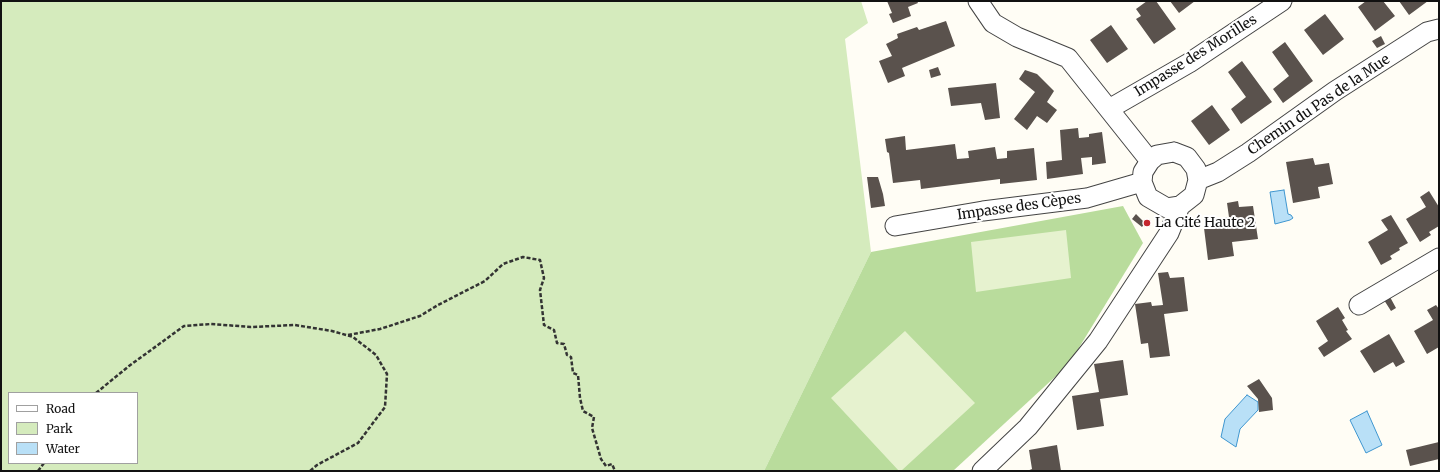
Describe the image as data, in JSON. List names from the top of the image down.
{
  "streets": {
    "street": ["Impasse des Morilles", "Chemin du Pas de la Mue", "Impasse des Cèpes"]
  },
  "crossings": [
    ["Chemin du Pas de la Mue", "Impasse des Cèpes"]
  ],
  "places": ["La Cité Haute 2"],
  "legend": ["Road", "Park", "Water"]
}
